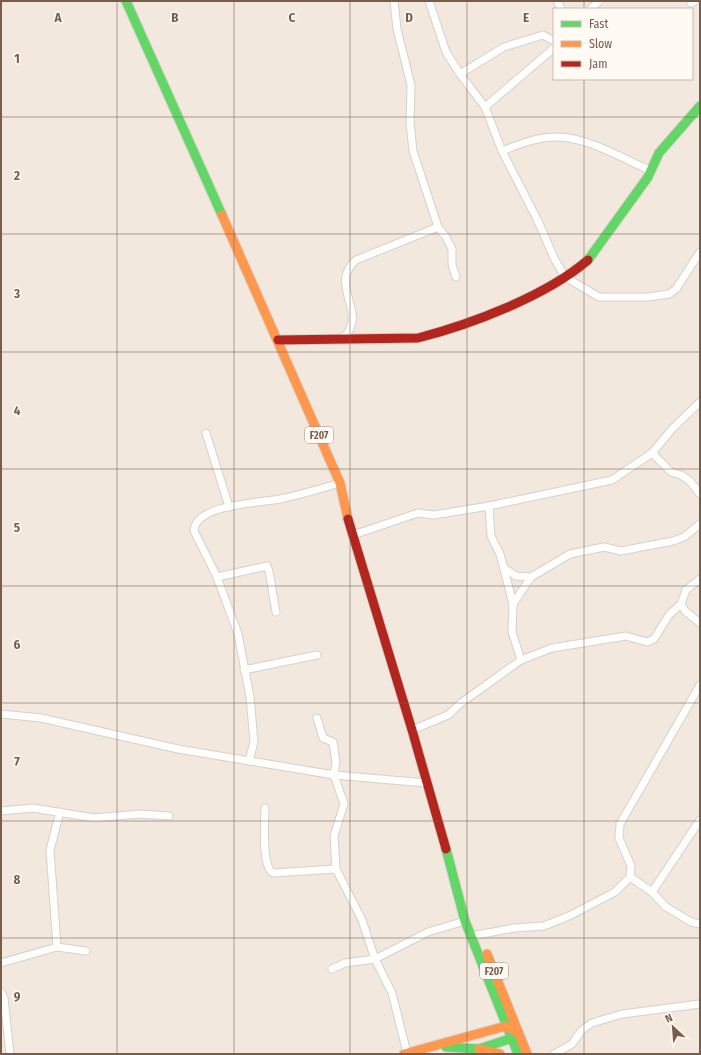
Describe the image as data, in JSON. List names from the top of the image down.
{
  "streets": {
    "main road": ["F207"]
  },
  "legend": ["Fast", "Slow", "Jam"],
  "north": "top left",
  "grid": {
    "columns": [
      "A",
      "B",
      "C",
      "D",
      "E"
    ],
    "rows": [
      "1",
      "2",
      "3",
      "4",
      "5",
      "6",
      "7",
      "8",
      "9"
    ]
  }
}
